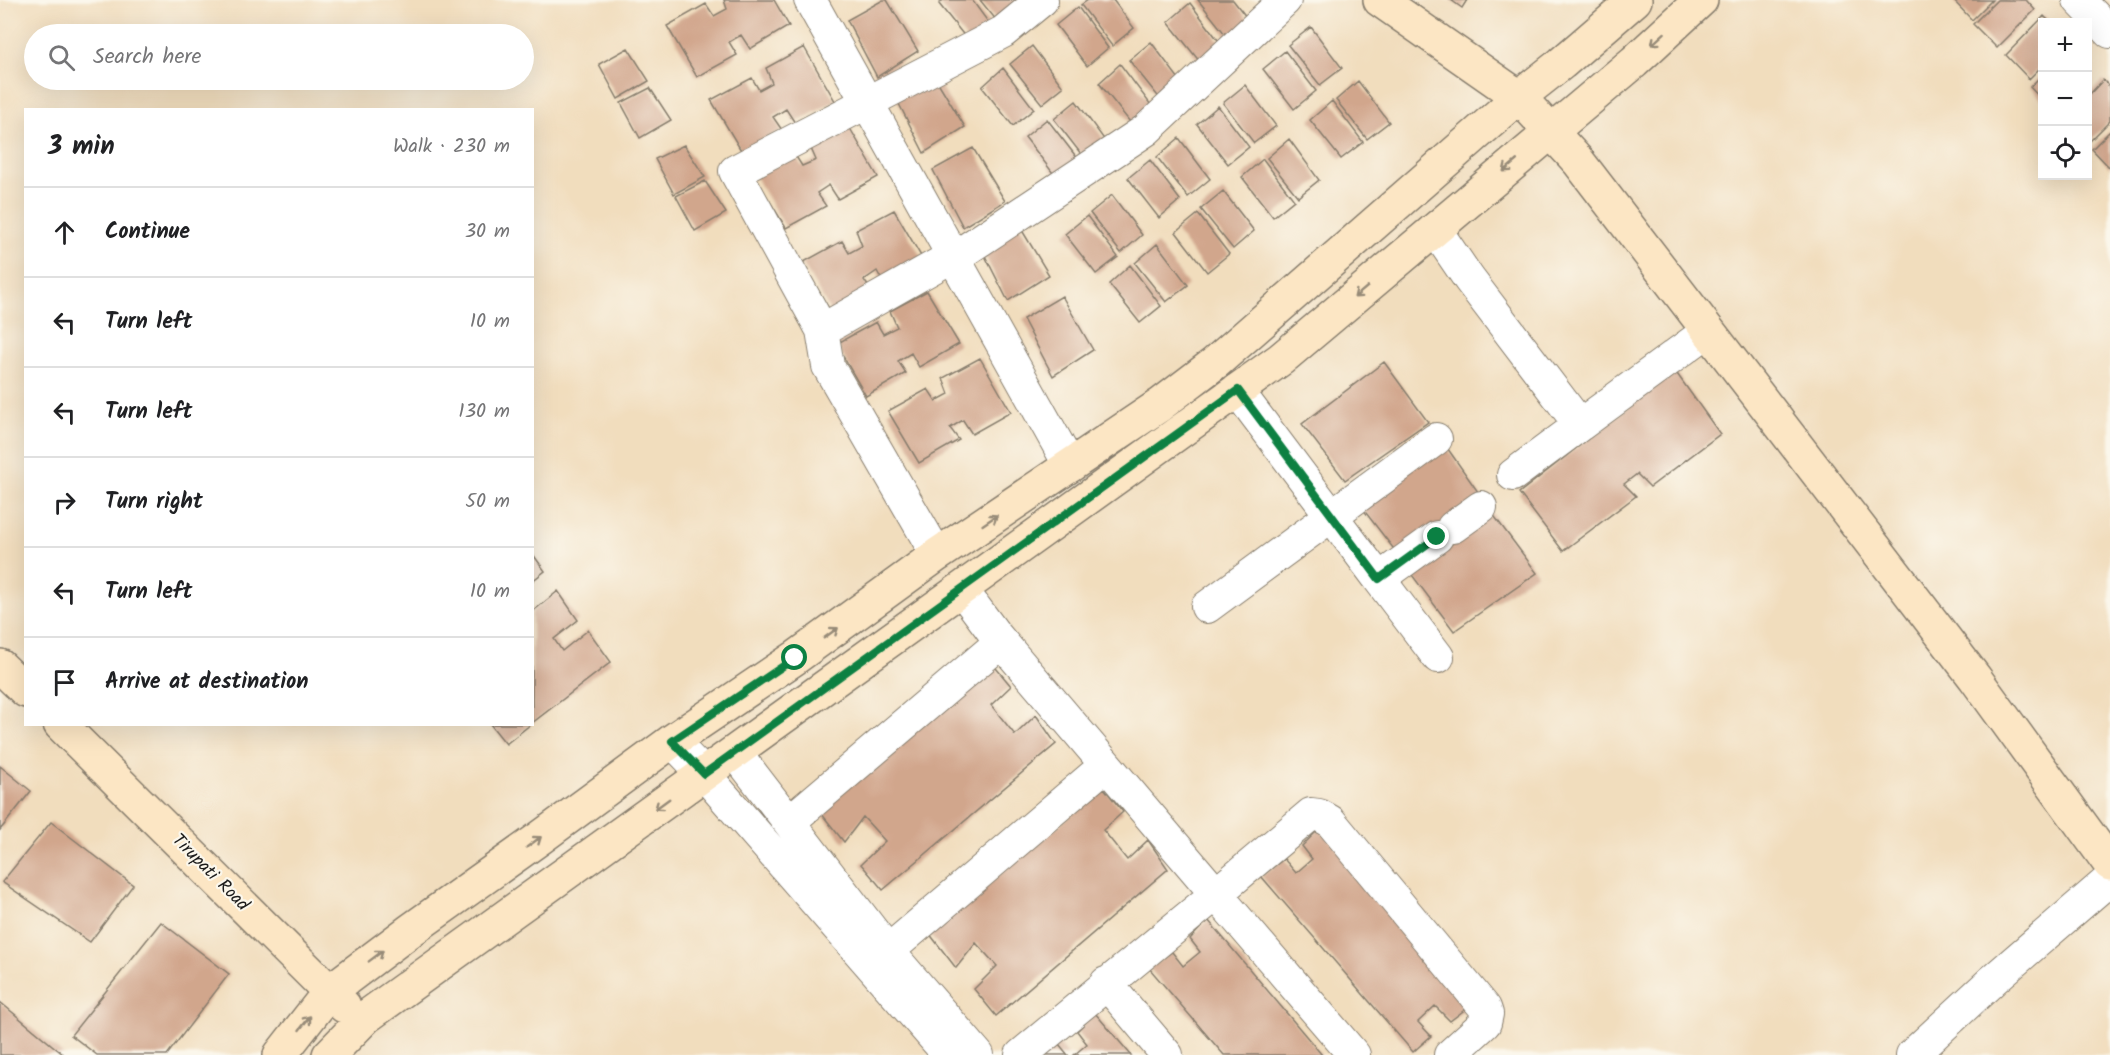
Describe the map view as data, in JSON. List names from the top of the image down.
{
  "streets": {
    "street": ["Tirupati Road"]
  },
  "page": {
    "map_buttons": ["+", "−"],
    "search": "Search here",
    "heading": ["3 min", "Walk · 230 m"],
    "list": [
      ["Continue", "30 m"],
      ["Turn left", "10 m"],
      ["Turn left", "130 m"],
      ["Turn right", "50 m"],
      ["Turn left", "10 m"],
      "Arrive at destination"
    ]
  }
}
